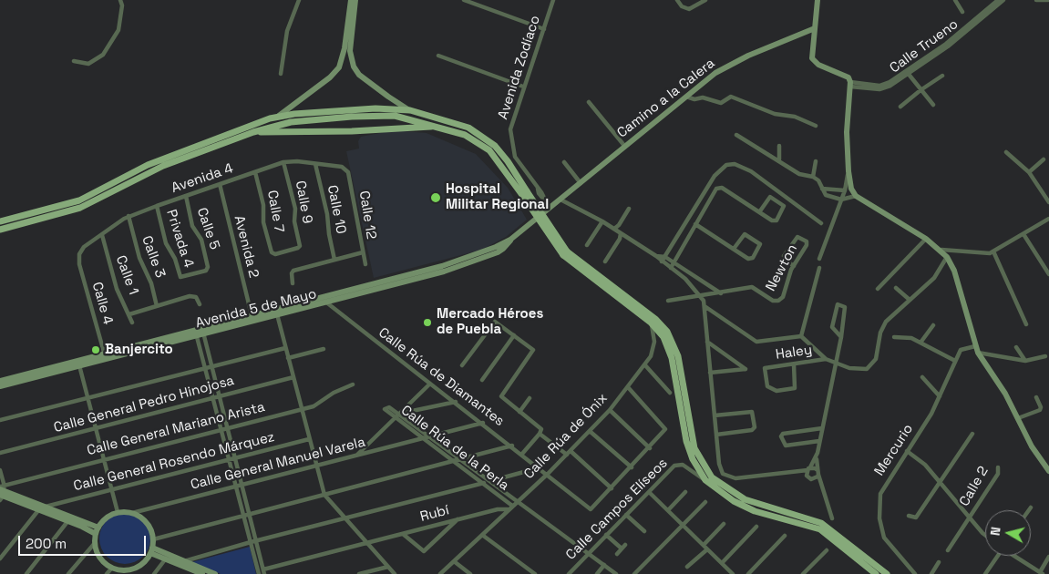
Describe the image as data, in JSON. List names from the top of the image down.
{
  "streets": {
    "street": [
      "Calle Trueno",
      "Avenida Zodíaco",
      "Camino a la Calera",
      "Avenida 4",
      "Calle 9",
      "Calle 10",
      "Calle 7",
      "Calle 12",
      "Calle 5",
      "Privada 4",
      "Avenida 2",
      "Calle 3",
      "Newton",
      "Calle 1",
      "Calle 4",
      "Avenida 5 de Mayo",
      "Haley",
      "Calle Rúa de Diamantes",
      "Calle General Pedro Hinojosa",
      "Calle General Mariano Arista",
      "Calle Rúa de Ónix",
      "Calle Rúa de la Perla",
      "Mercurio",
      "Calle General Rosendo Márquez",
      "Calle General Manuel Varela",
      "Calle 2",
      "Calle Campos Elíseos",
      "Rubí"
    ]
  },
  "crossings": [
    ["Avenida Zodíaco", "Camino a la Calera"],
    ["Avenida Zodíaco", "Avenida 5 de Mayo"],
    ["Camino a la Calera", "Avenida 5 de Mayo"],
    ["Avenida 4", "Calle 9"],
    ["Avenida 4", "Calle 10"],
    ["Avenida 4", "Calle 7"],
    ["Avenida 4", "Calle 12"],
    ["Avenida 4", "Calle 5"],
    ["Avenida 4", "Privada 4"],
    ["Avenida 4", "Avenida 2"],
    ["Avenida 4", "Calle 3"],
    ["Avenida 4", "Calle 1"],
    ["Avenida 4", "Calle 4"],
    ["Calle 9", "Calle 7"],
    ["Calle 5", "Privada 4"],
    ["Avenida 2", "Avenida 5 de Mayo"],
    ["Calle 4", "Avenida 5 de Mayo"],
    ["Avenida 5 de Mayo", "Calle Rúa de Diamantes"],
    ["Calle Rúa de Diamantes", "Calle Rúa de Ónix"],
    ["Calle Rúa de Diamantes", "Calle General Manuel Varela"],
    ["Calle Rúa de Ónix", "Calle Rúa de la Perla"],
    ["Calle Rúa de Ónix", "Rubí"],
    ["Calle Rúa de la Perla", "Calle General Manuel Varela"],
    ["Calle Rúa de la Perla", "Calle Campos Elíseos"]
  ],
  "places": ["Hospital Militar Regional", "Mercado Héroes de Puebla", "Banjercito"],
  "scale_bar": "200 m",
  "north": "left"
}
